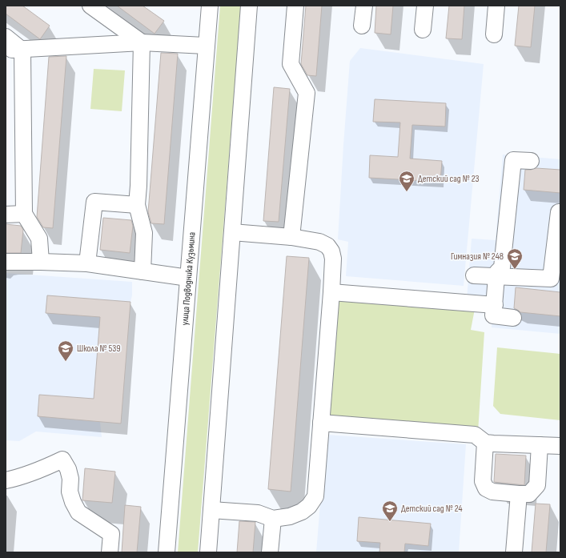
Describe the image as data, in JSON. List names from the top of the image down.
{
  "streets": {
    "street": ["улица Подводника Кузьмина"]
  },
  "places": {
    "school or university": [
      "Детский сад № 23",
      "Гимназия № 248",
      "Школа № 539",
      "Детский сад № 24"
    ]
  }
}
